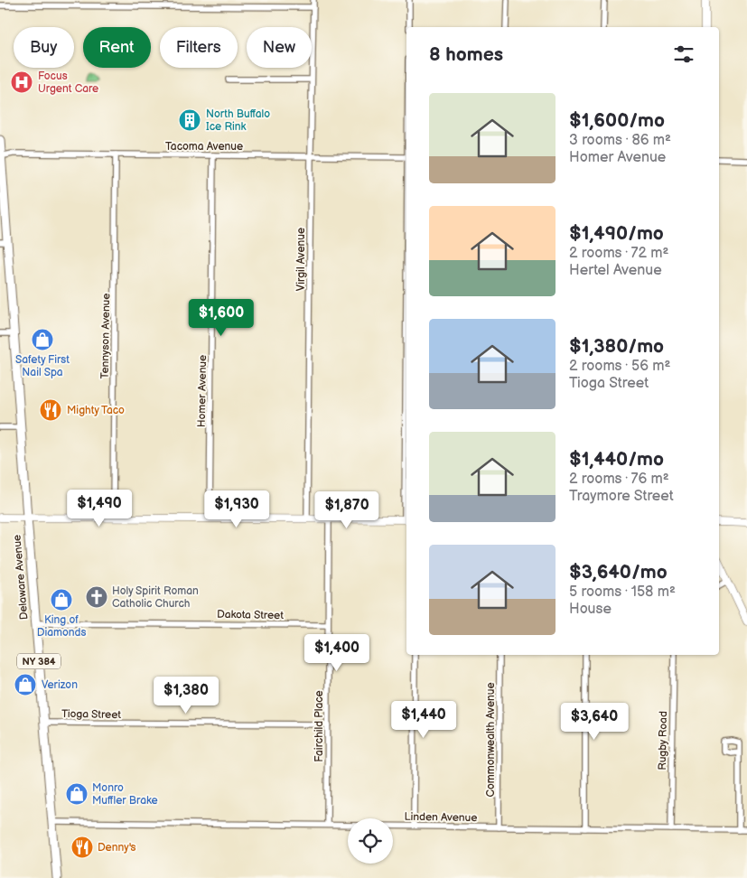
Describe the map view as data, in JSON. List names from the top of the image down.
{
  "streets": {
    "main road": ["Delaware Avenue", "NY 384"],
    "street": [
      "Tacoma Avenue",
      "Virgil Avenue",
      "Tennyson Avenue",
      "Homer Avenue",
      "Dakota Street",
      "Tioga Street",
      "Fairchild Place",
      "Commonwealth Avenue",
      "Rugby Road",
      "Linden Avenue"
    ]
  },
  "crossings": [
    ["Tacoma Avenue", "Virgil Avenue"],
    ["Tacoma Avenue", "Tennyson Avenue"],
    ["Tacoma Avenue", "Homer Avenue"],
    ["Tacoma Avenue", "Delaware Avenue"],
    ["Delaware Avenue", "Dakota Street"],
    ["Delaware Avenue", "Tioga Street"],
    ["Delaware Avenue", "Linden Avenue"],
    ["Dakota Street", "Fairchild Place"],
    ["Tioga Street", "Fairchild Place"],
    ["Fairchild Place", "Linden Avenue"],
    ["Commonwealth Avenue", "Linden Avenue"],
    ["Rugby Road", "Linden Avenue"]
  ],
  "places": {
    "hospital": ["Focus Urgent Care"],
    "building": ["North Buffalo Ice Rink"],
    "shop": [
      "Safety First Nail Spa",
      "King of Diamonds",
      "Verizon",
      "Monro Muffler Brake"
    ],
    "restaurant": ["Mighty Taco", "Denny's"],
    "church": ["Holy Spirit Roman Catholic Church"]
  },
  "page": {
    "chip": [
      "Buy",
      "Rent",
      "Filters",
      "New"
    ],
    "heading": "8 homes",
    "list": [
      {
        "name": "$1,600/mo",
        "note": "3 rooms · 86 m² · Homer Avenue"
      },
      {
        "name": "$1,490/mo",
        "note": "2 rooms · 72 m² · Hertel Avenue"
      },
      {
        "name": "$1,380/mo",
        "note": "2 rooms · 56 m² · Tioga Street"
      },
      {
        "name": "$1,440/mo",
        "note": "2 rooms · 76 m² · Traymore Street"
      },
      {
        "name": "$3,640/mo",
        "note": "5 rooms · 158 m² · House"
      }
    ],
    "price": [
      "$1,600",
      "$1,490",
      "$1,930",
      "$1,870",
      "$1,400",
      "$1,380",
      "$1,440",
      "$3,640"
    ]
  }
}
